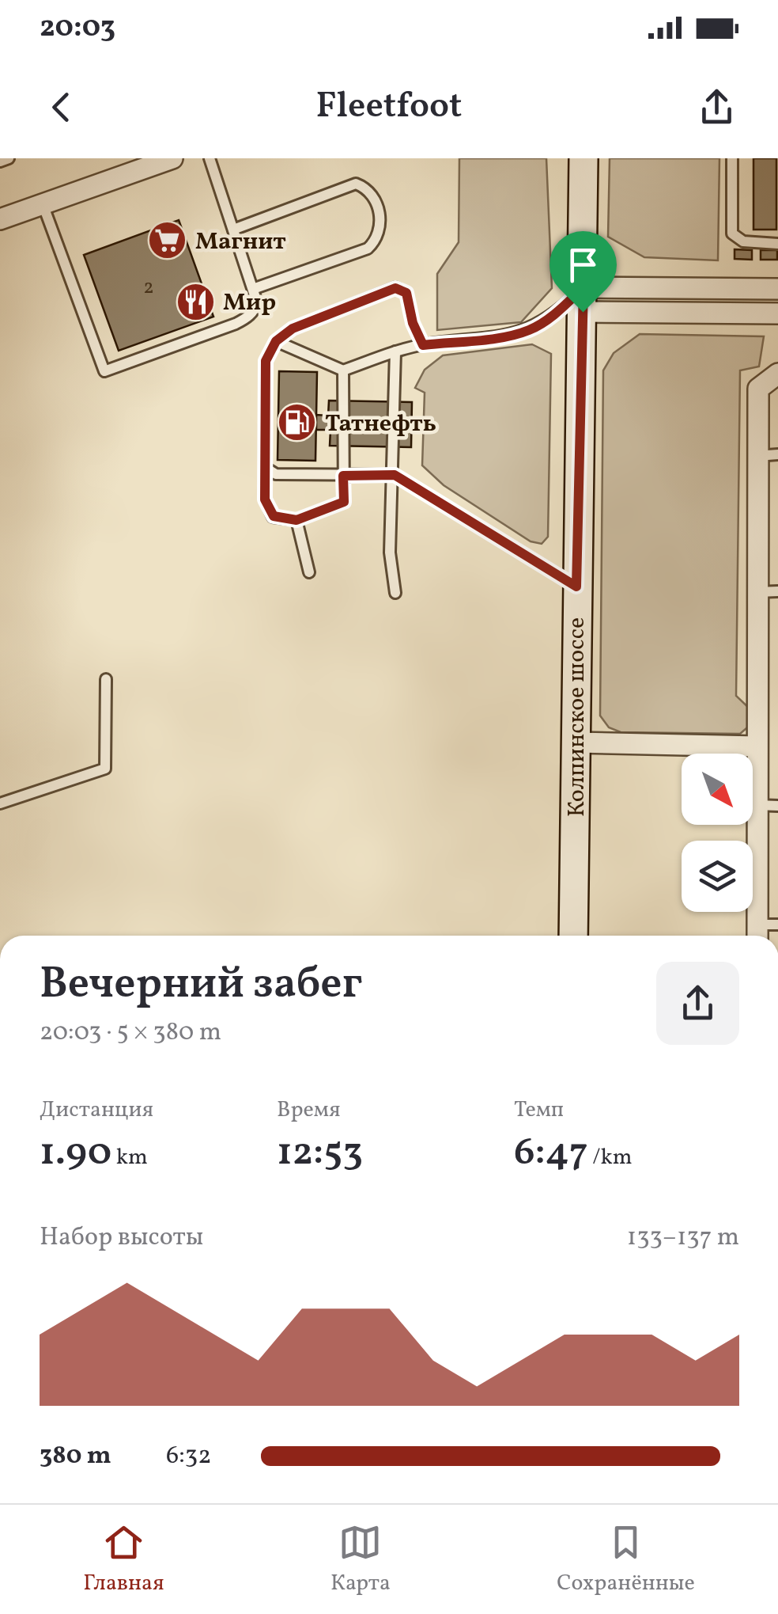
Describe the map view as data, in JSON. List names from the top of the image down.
{
  "streets": {
    "main road": ["Колпинское шоссе"]
  },
  "places": {
    "supermarket": ["Магнит"],
    "restaurant": ["Мир"],
    "fuel station": ["Татнефть"]
  },
  "house_numbers": ["2"],
  "north": "bottom right",
  "page": {
    "status": "20:03",
    "header": "Fleetfoot",
    "heading": ["Вечерний забег", "20:03 · 5 × 380 m"],
    "stats": [
      ["Дистанция", "1.90 km"],
      ["Время", "12:53"],
      ["Темп", "6:47 /km"]
    ],
    "chart": ["Набор высоты", "133–137 m"],
    "list": [
      {
        "name": "380 m",
        "note": "6:32"
      }
    ],
    "tabs": ["Главная", "Карта", "Сохранённые"]
  }
}
